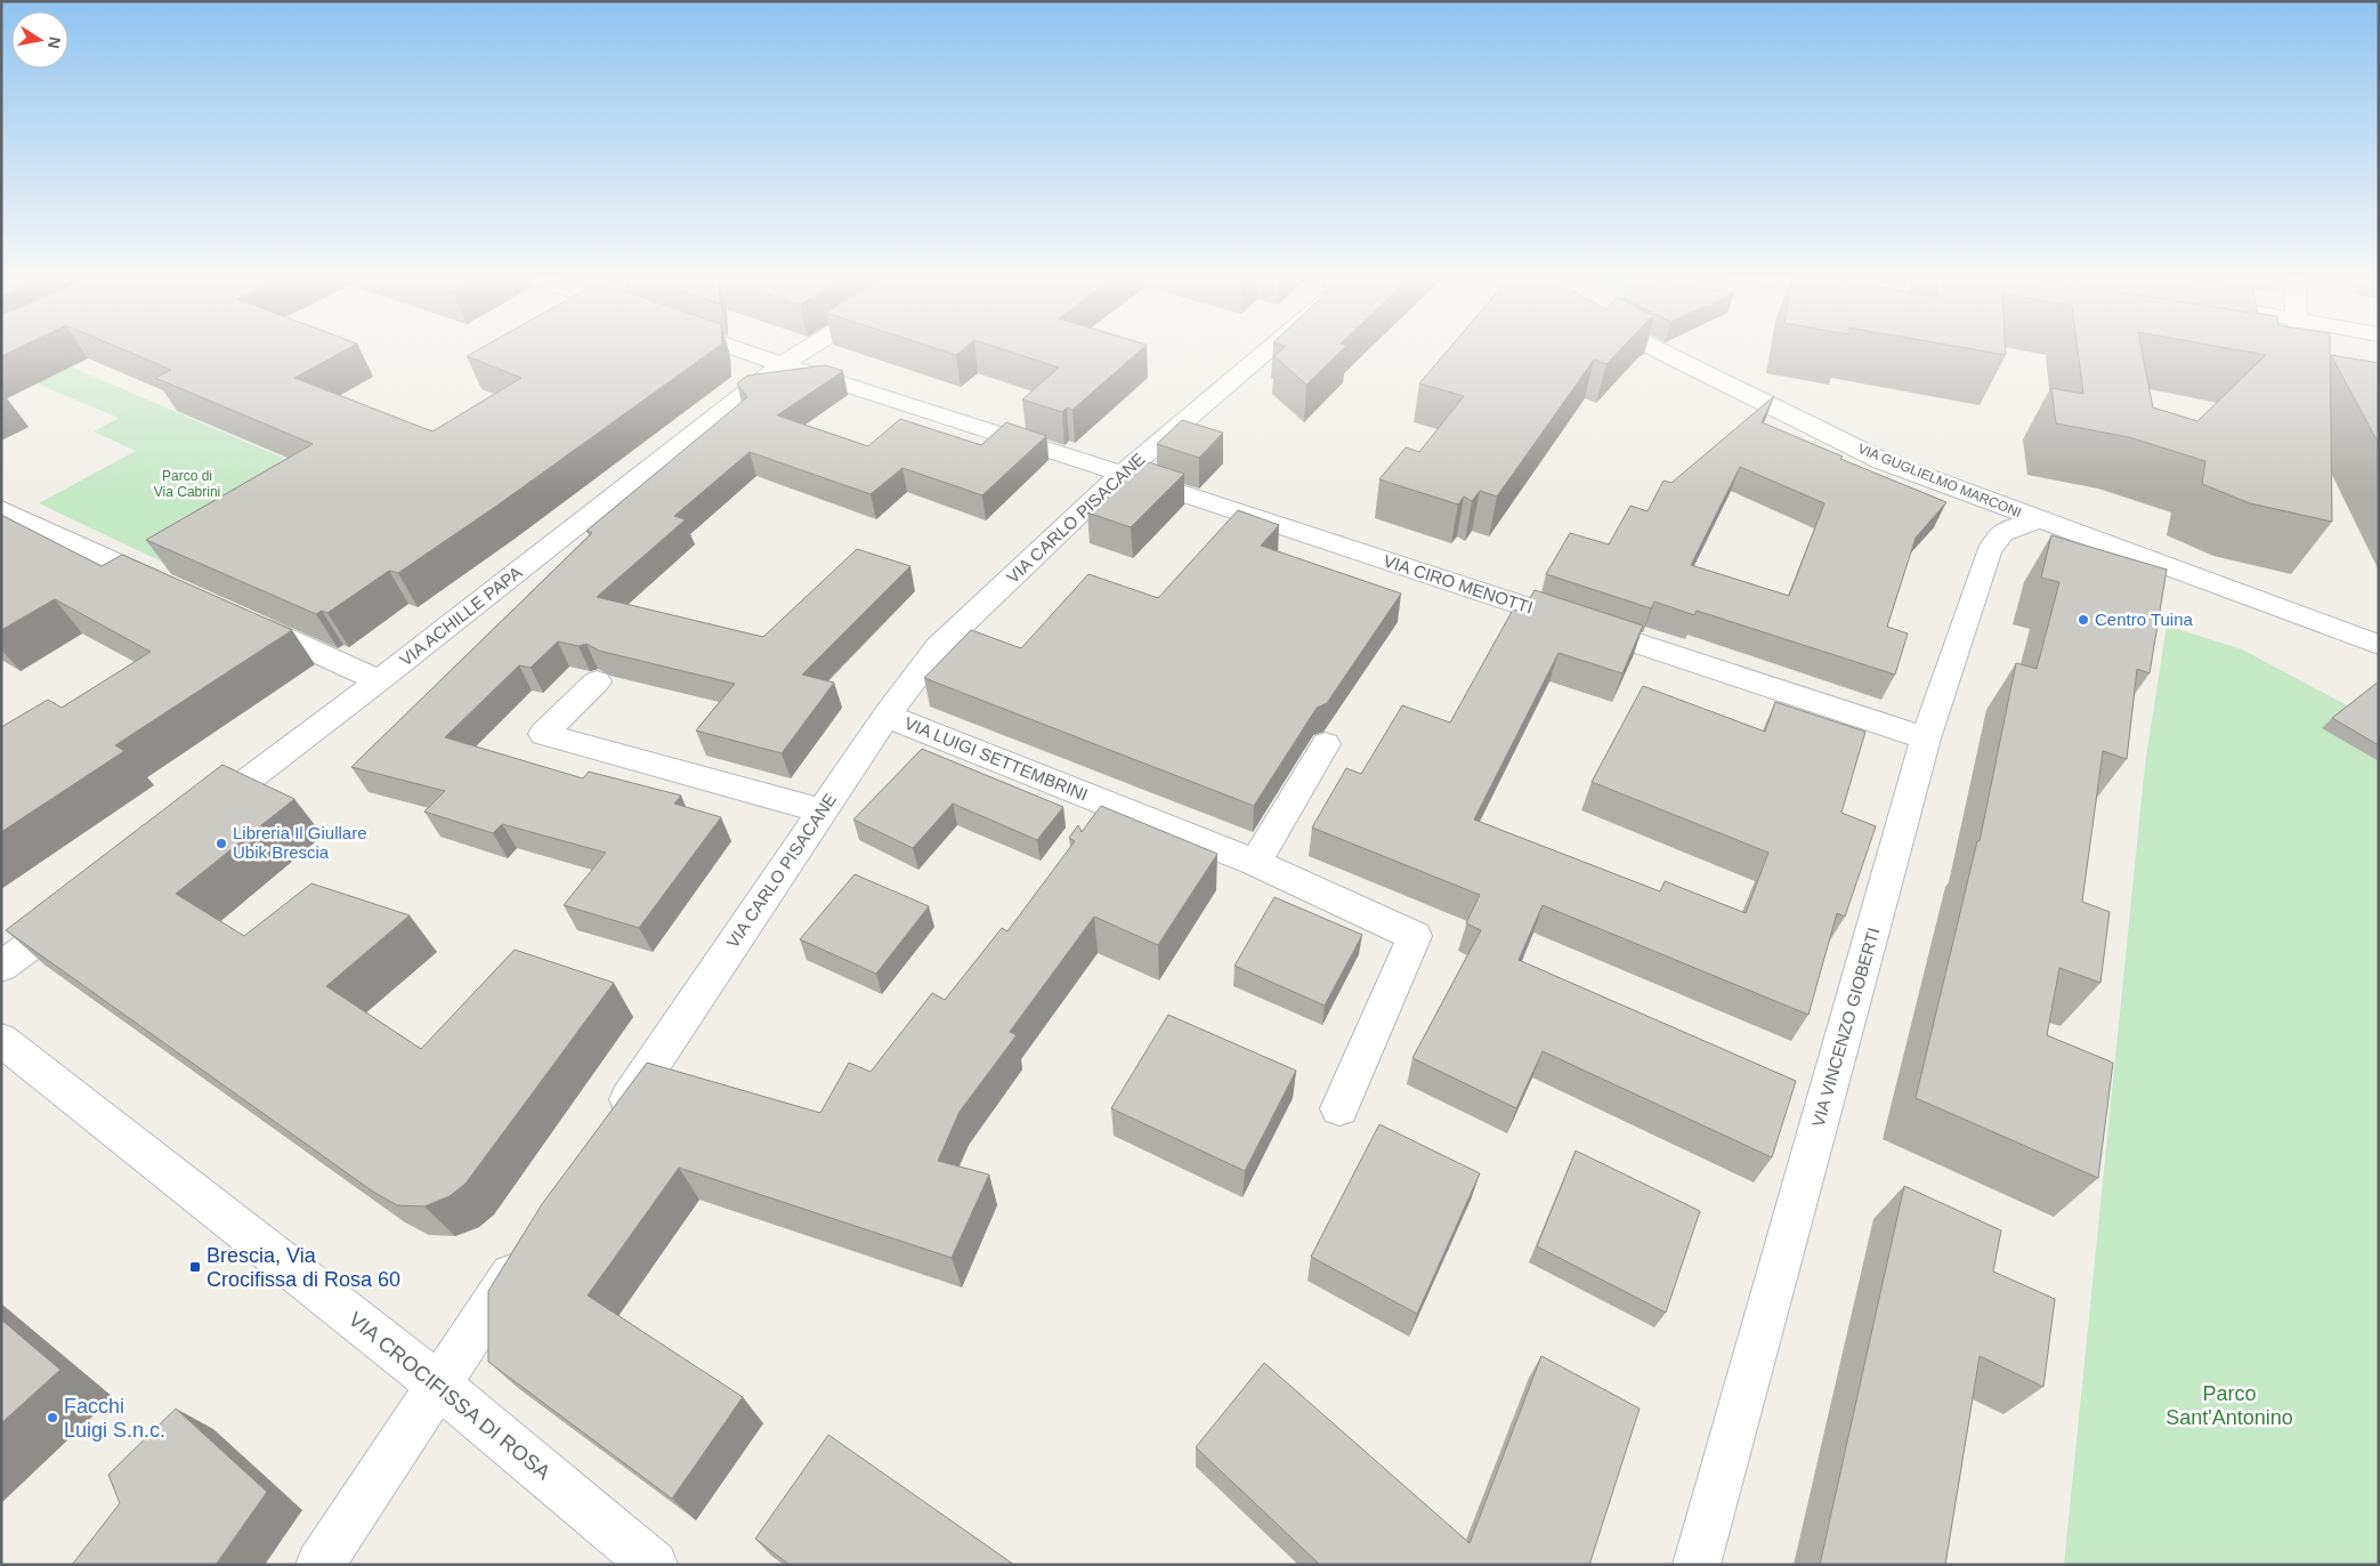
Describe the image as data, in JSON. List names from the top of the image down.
{
  "streets": {
    "street": [
      "VIA GUGLIELMO MARCONI",
      "VIA CARLO PISACANE",
      "VIA CIRO MENOTTI",
      "VIA ACHILLE PAPA",
      "VIA LUIGI SETTEMBRINI",
      "VIA VINCENZO GIOBERTI",
      "VIA CROCIFISSA DI ROSA"
    ]
  },
  "crossings": [
    ["VIA GUGLIELMO MARCONI", "VIA VINCENZO GIOBERTI"],
    ["VIA CARLO PISACANE", "VIA CIRO MENOTTI"],
    ["VIA CARLO PISACANE", "VIA LUIGI SETTEMBRINI"],
    ["VIA CIRO MENOTTI", "VIA ACHILLE PAPA"],
    ["VIA CIRO MENOTTI", "VIA VINCENZO GIOBERTI"]
  ],
  "parks": ["Parco di Via Cabrini", "Parco Sant'Antonino"],
  "places": {
    "other": ["Centro Tuina", "Libreria Il Giullare Ubik Brescia", "Facchi Luigi S.n.c."],
    "transit": ["Brescia, Via Crocifissa di Rosa 60"]
  },
  "north": "right"
}
